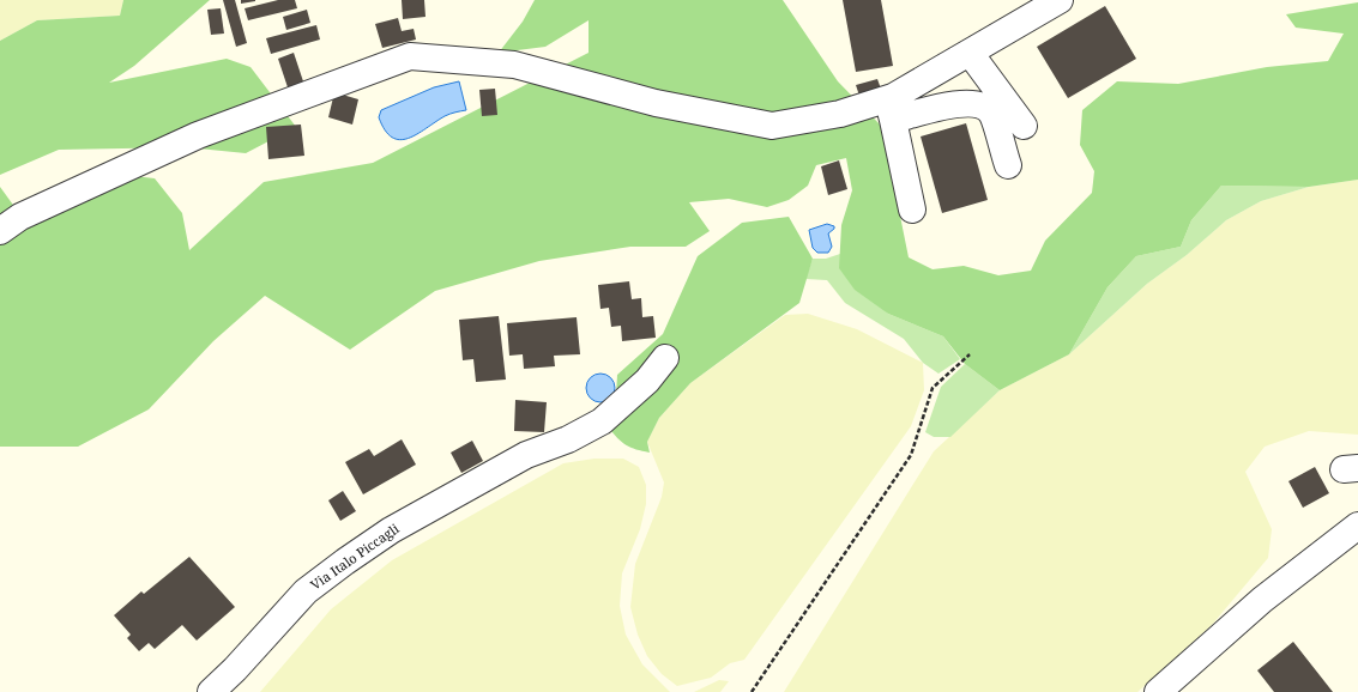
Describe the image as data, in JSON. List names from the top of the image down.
{
  "streets": {
    "street": ["Via Italo Piccagli"]
  }
}
